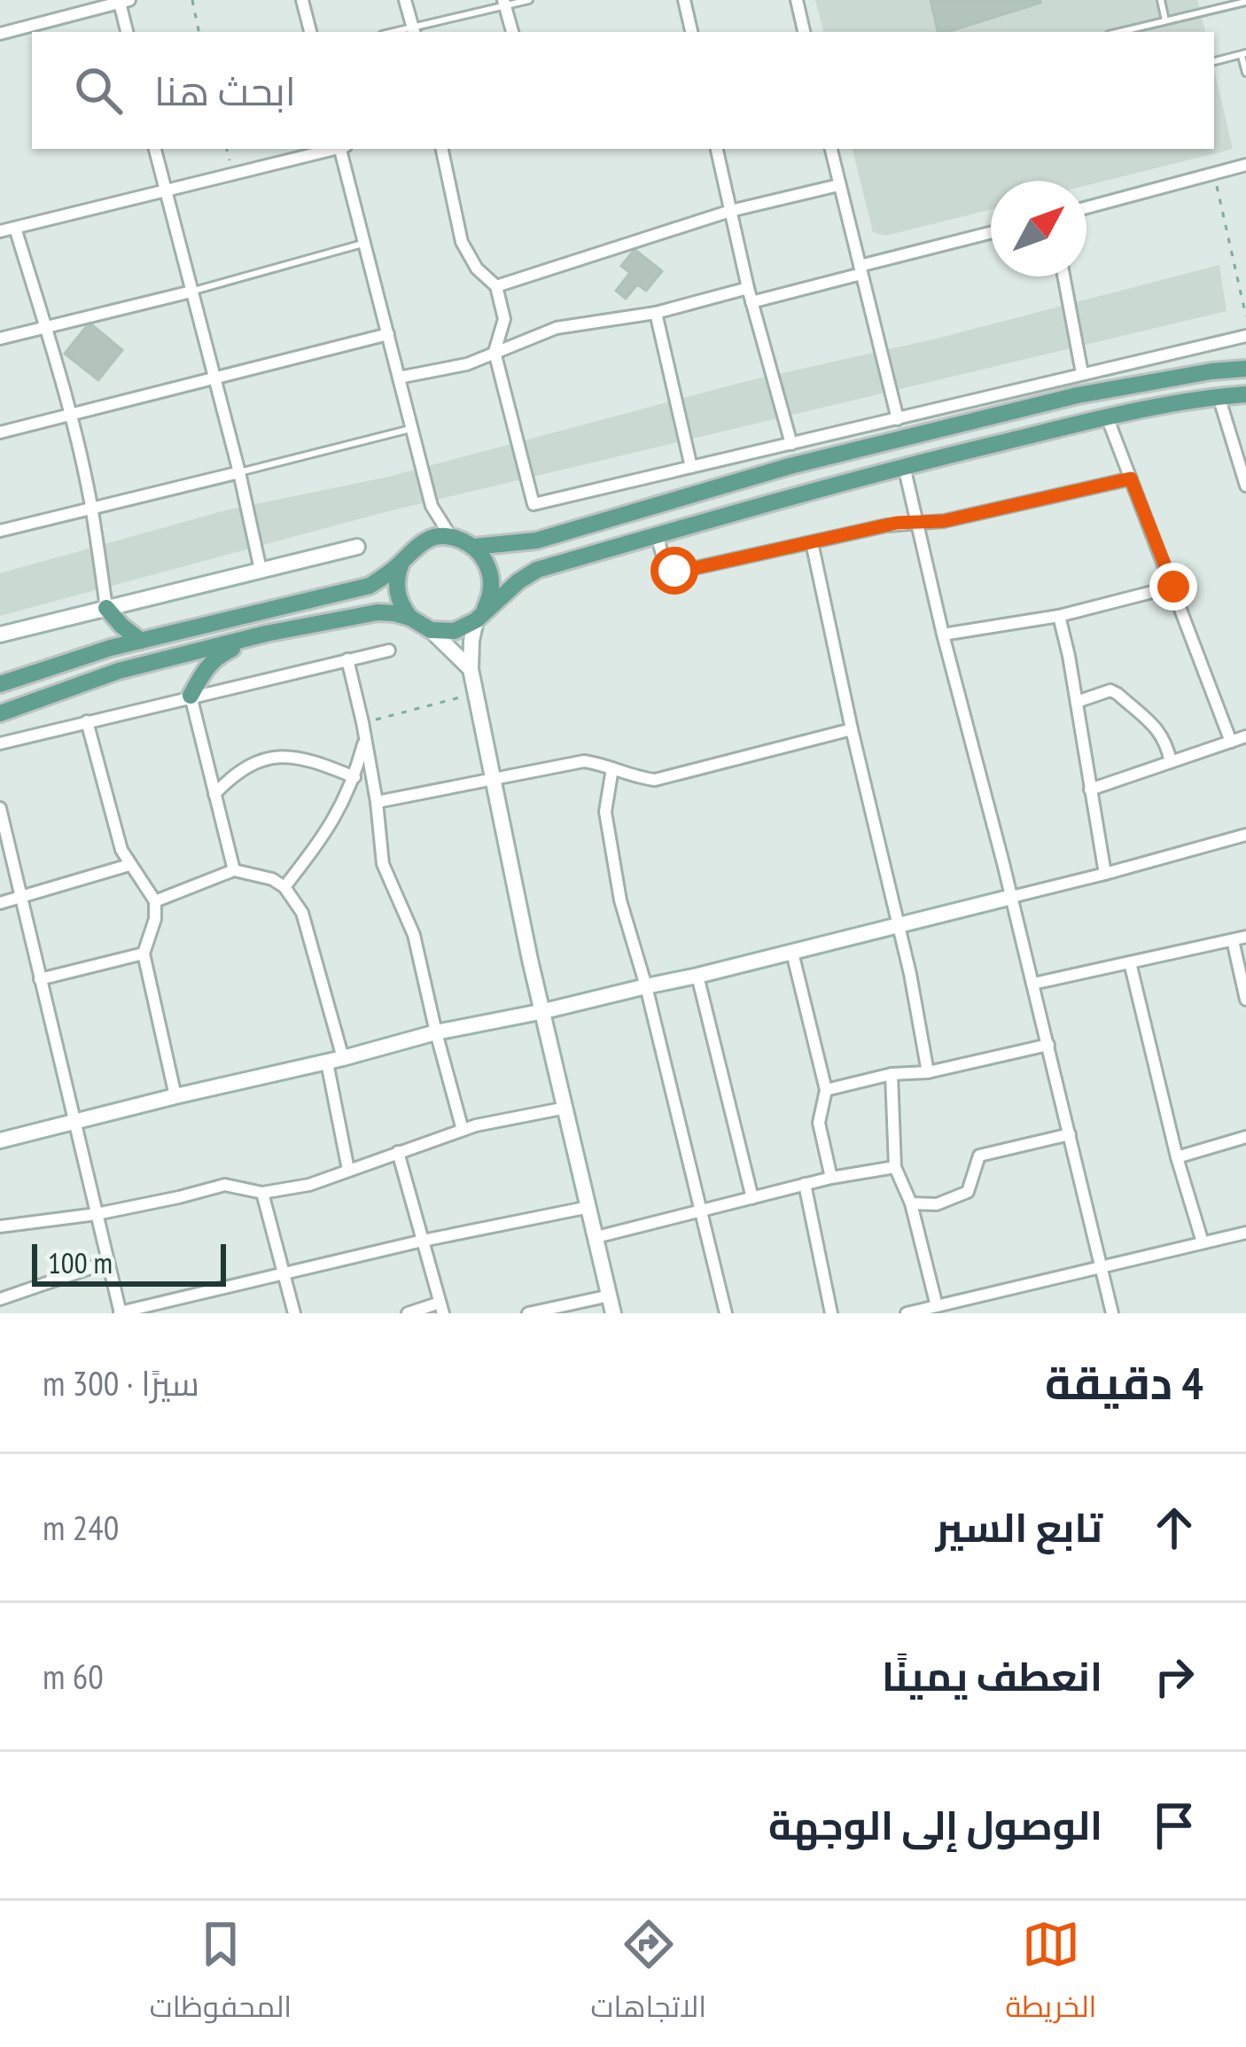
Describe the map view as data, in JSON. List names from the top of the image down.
{
  "scale_bar": "100 m",
  "north": "top right",
  "page": {
    "search": "ابحث هنا",
    "scale": "100 m",
    "heading": ["4 دقيقة", "سيرًا · 300 m"],
    "list": [
      ["تابع السير", "240 m"],
      ["انعطف يمينًا", "60 m"],
      "الوصول إلى الوجهة"
    ],
    "nav": ["الخريطة", "الاتجاهات", "المحفوظات"]
  }
}
